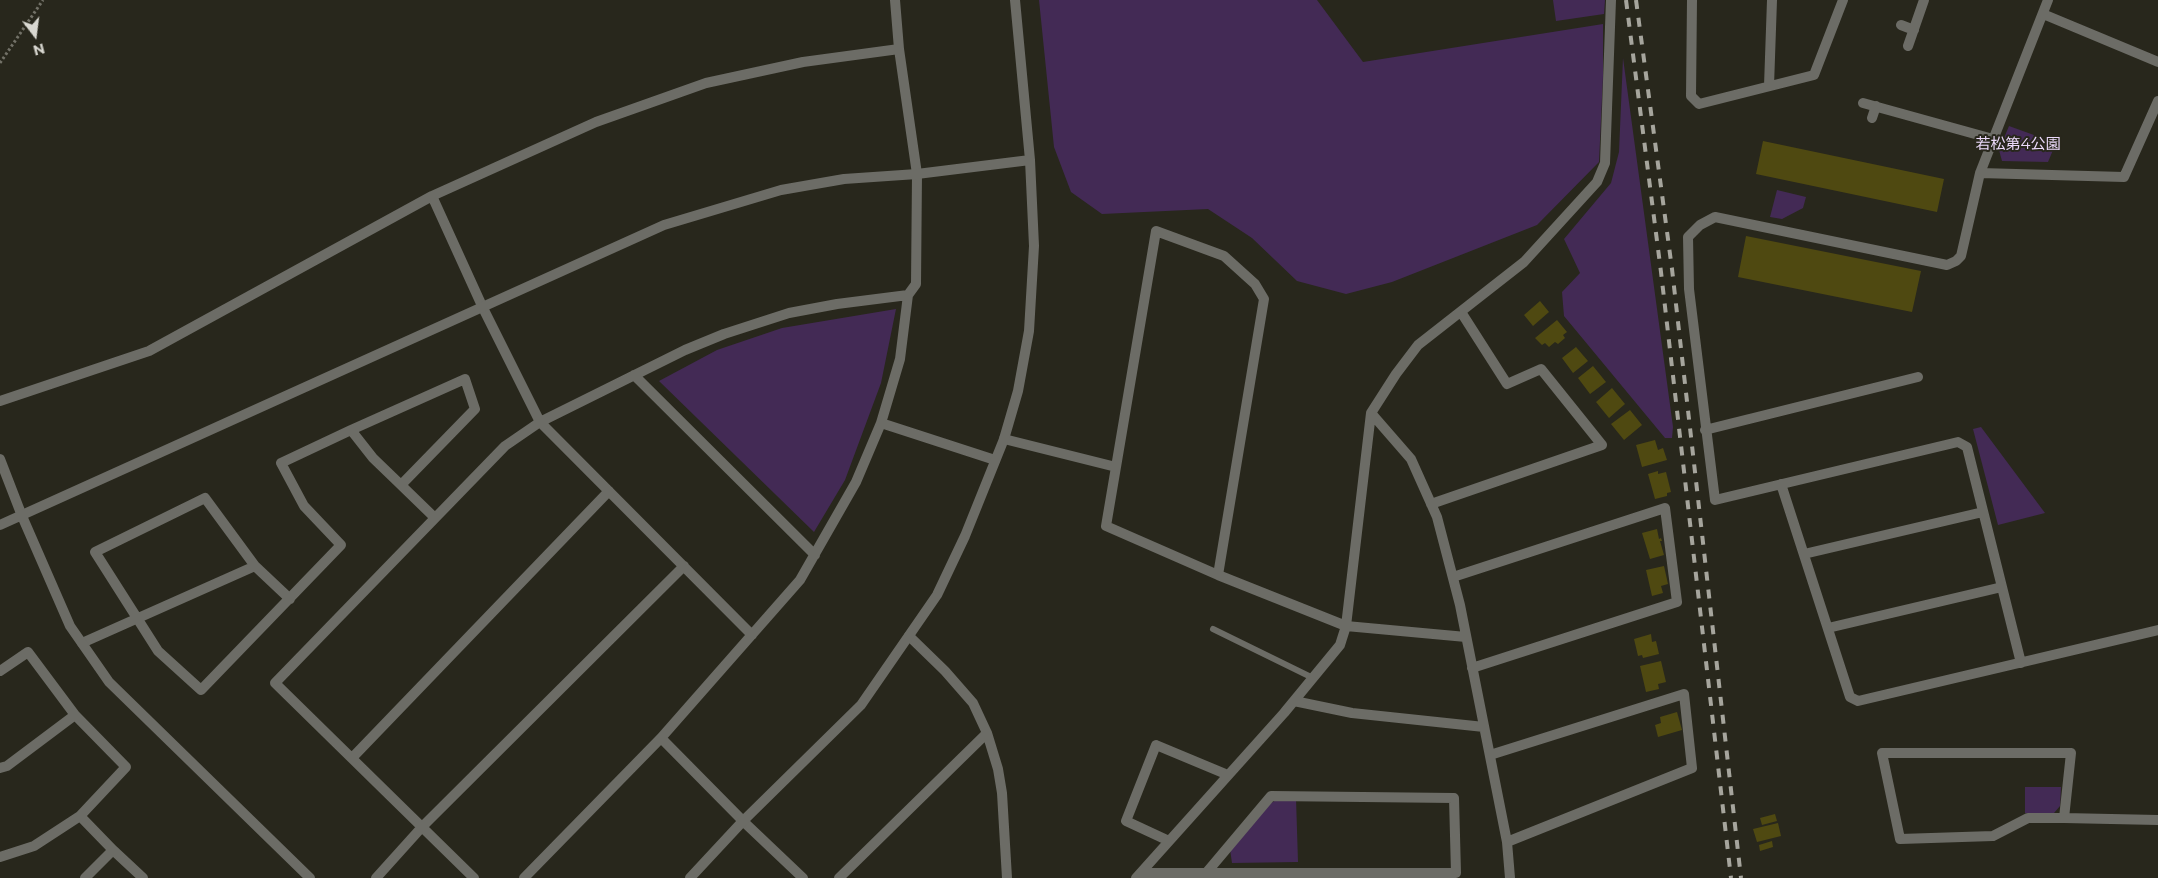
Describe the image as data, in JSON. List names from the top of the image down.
{
  "parks": ["若松第4公園"],
  "north": "bottom"
}
